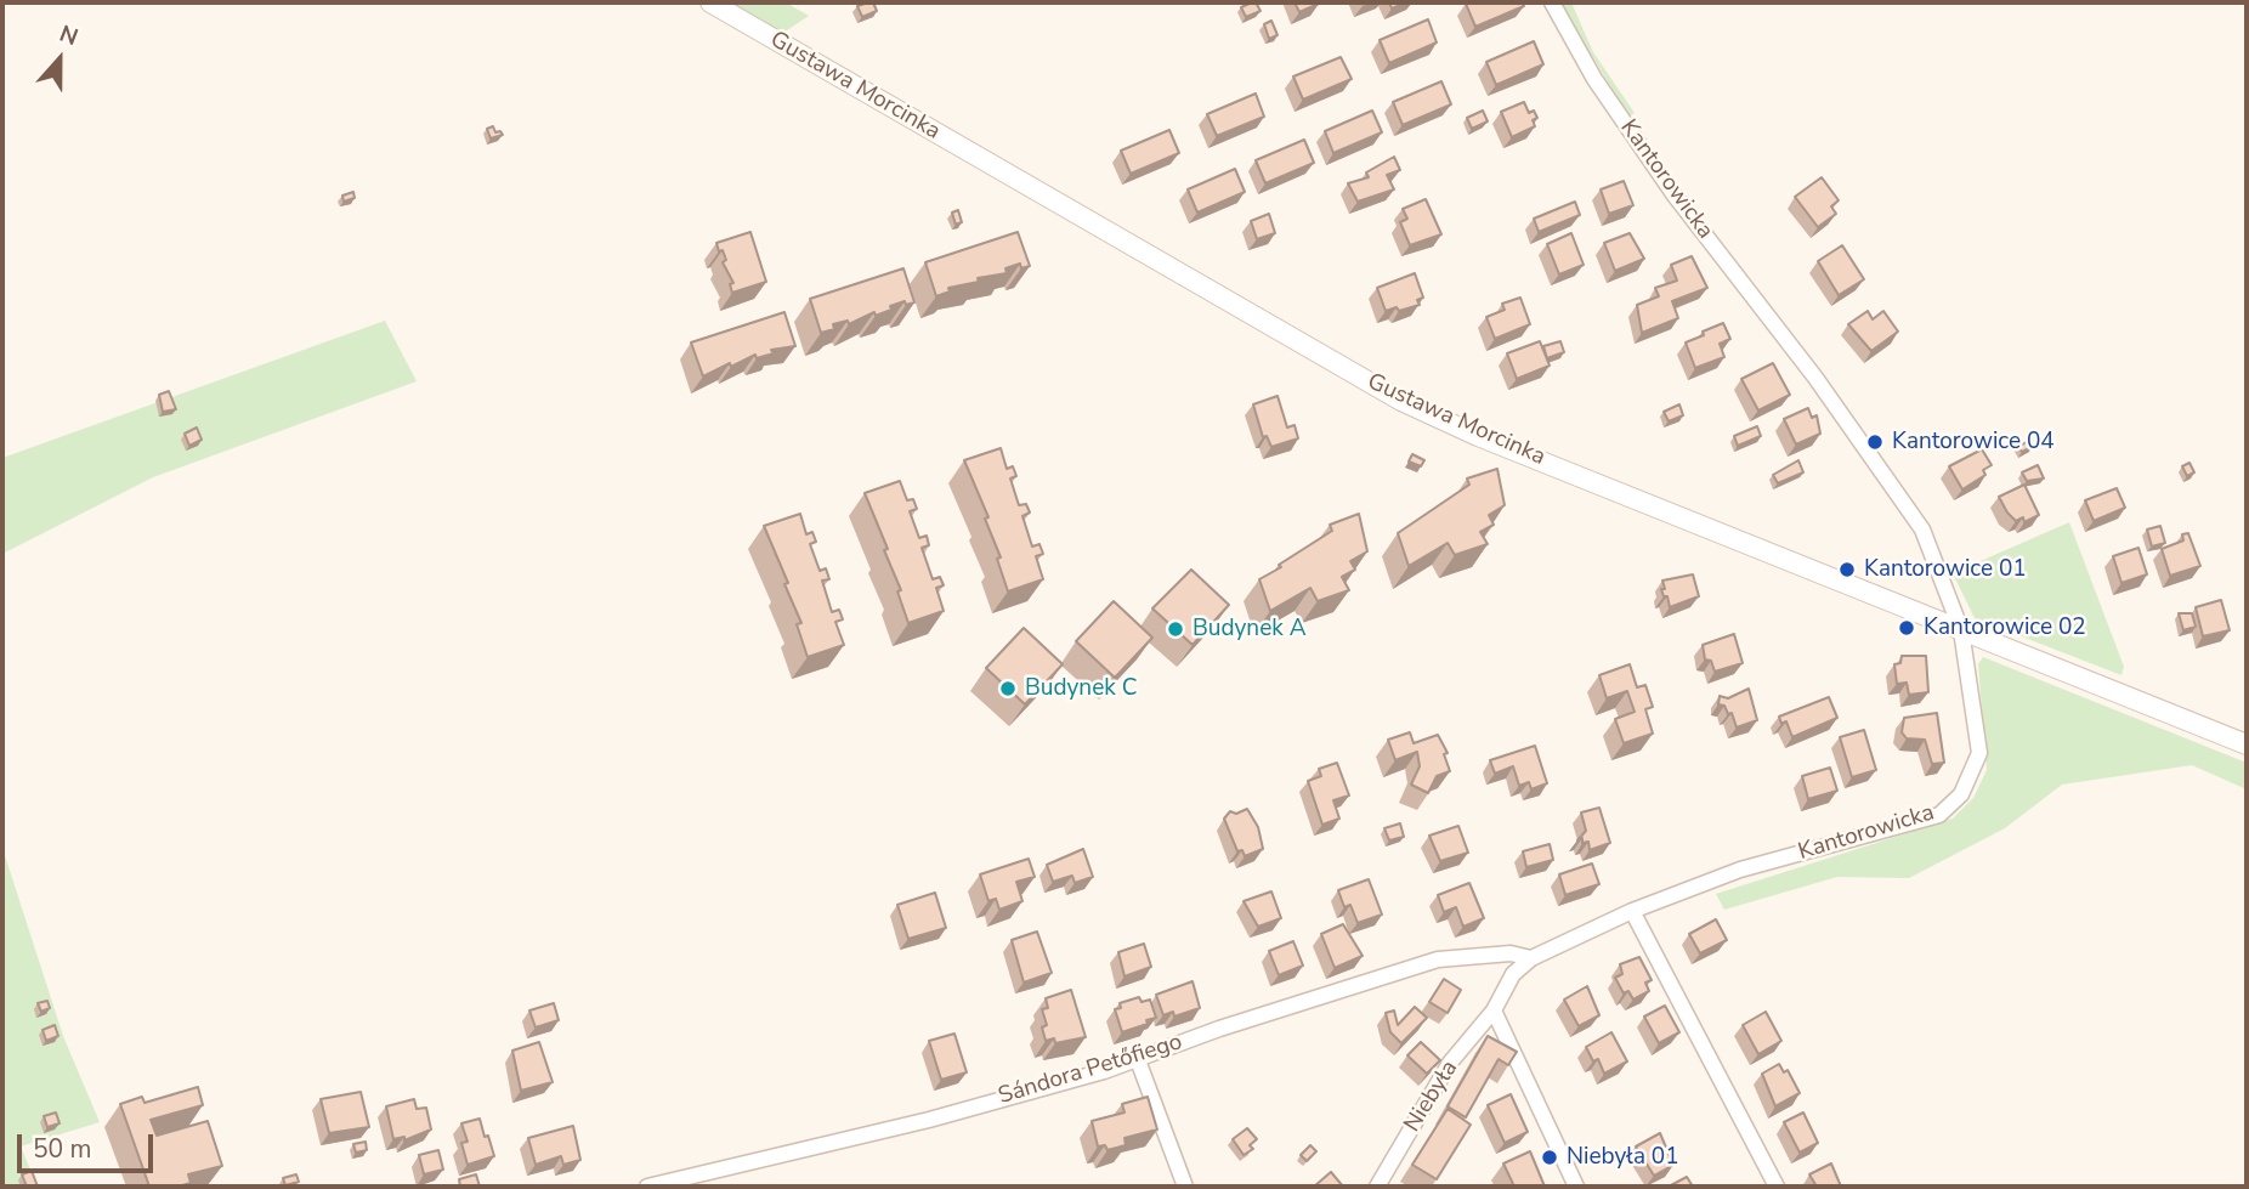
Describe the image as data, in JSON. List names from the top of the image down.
{
  "streets": {
    "street": [
      "Gustawa Morcinka",
      "Kantorowicka",
      "Sándora Petőfiego",
      "Niebyła"
    ]
  },
  "crossings": [
    ["Gustawa Morcinka", "Kantorowicka"],
    ["Kantorowicka", "Sándora Petőfiego"],
    ["Kantorowicka", "Niebyła"]
  ],
  "places": [
    "Kantorowice 04",
    "Kantorowice 01",
    "Kantorowice 02",
    "Budynek A",
    "Budynek C",
    "Niebyła 01"
  ],
  "scale_bar": "50 m",
  "north": "top"
}
